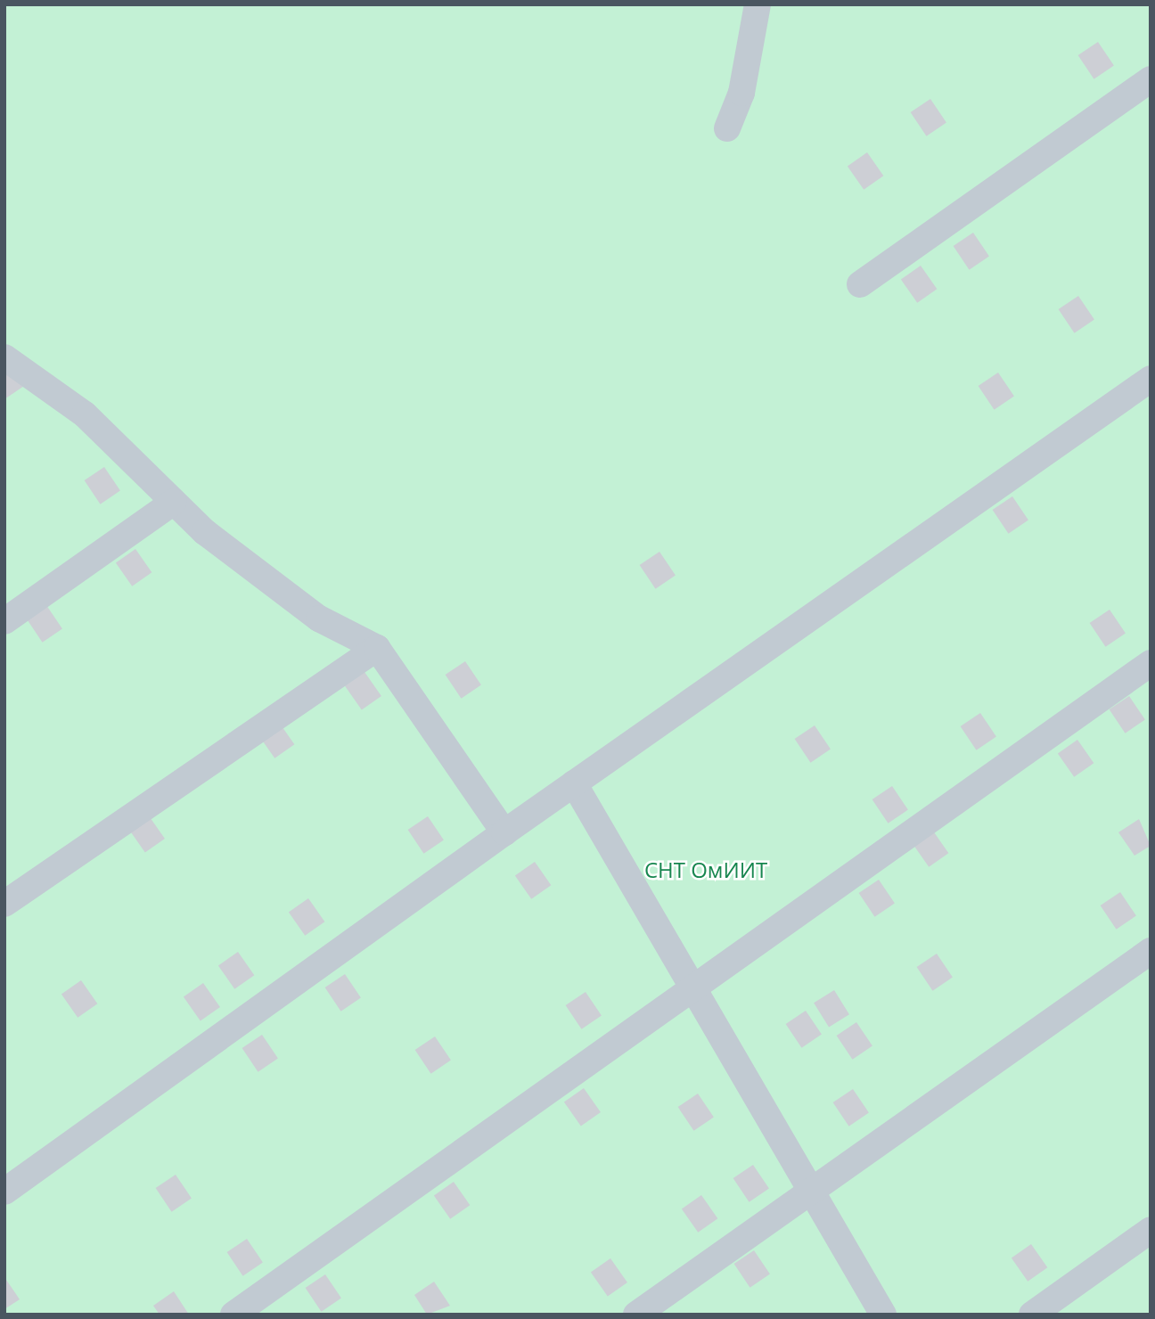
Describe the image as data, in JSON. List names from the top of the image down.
{
  "parks": ["СНТ ОмИИТ"]
}
